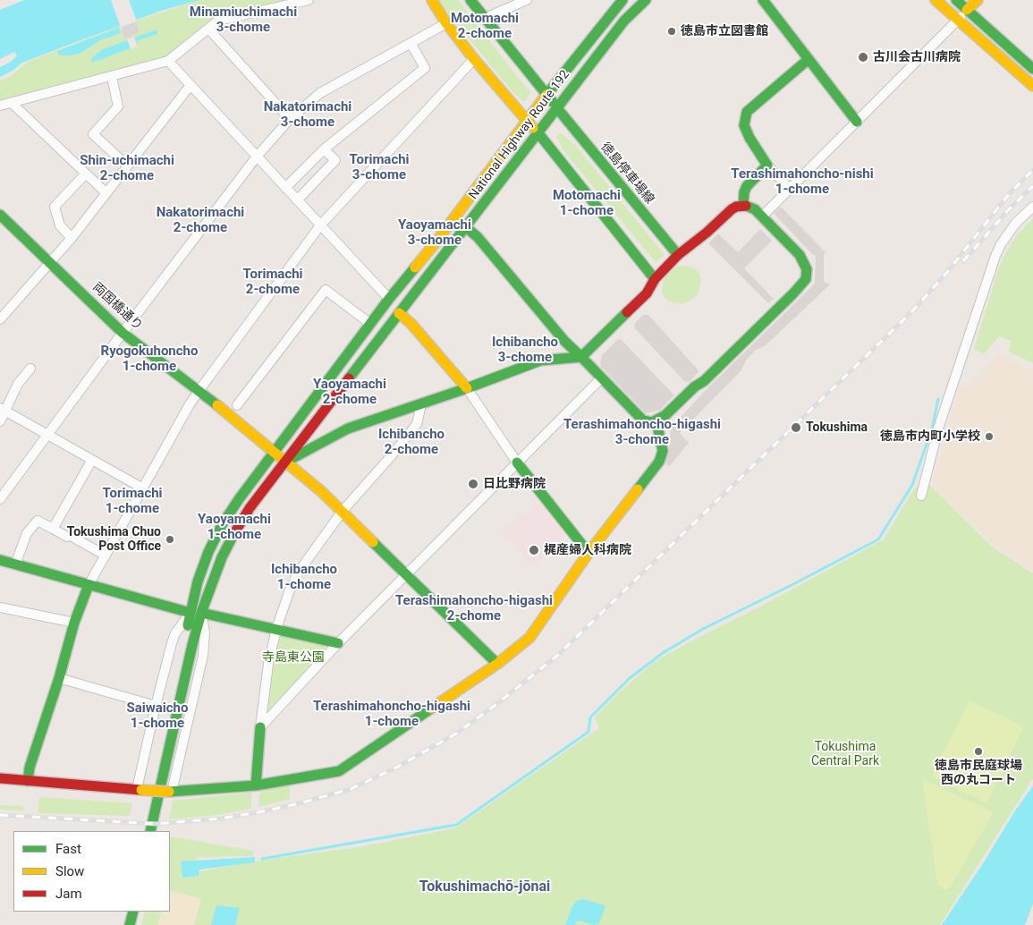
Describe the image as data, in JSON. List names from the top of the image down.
{
  "streets": {
    "main road": ["National Highway Route 192", "徳島停車場線", "両国橋通り"]
  },
  "crossings": [
    ["National Highway Route 192", "徳島停車場線"],
    ["National Highway Route 192", "両国橋通り"]
  ],
  "districts": [
    "Minamiuchimachi 3-chome",
    "Motomachi 2-chome",
    "Nakatorimachi 3-chome",
    "Torimachi 3-chome",
    "Shin-uchimachi 2-chome",
    "Terashimahoncho-nishi 1-chome",
    "Motomachi 1-chome",
    "Nakatorimachi 2-chome",
    "Yaoyamachi 3-chome",
    "Torimachi 2-chome",
    "Ichibancho 3-chome",
    "Ryogokuhoncho 1-chome",
    "Yaoyamachi 2-chome",
    "Terashimahoncho-higashi 3-chome",
    "Ichibancho 2-chome",
    "Torimachi 1-chome",
    "Yaoyamachi 1-chome",
    "Ichibancho 1-chome",
    "Terashimahoncho-higashi 2-chome",
    "Terashimahoncho-higashi 1-chome",
    "Saiwaicho 1-chome",
    "Tokushimachō-jōnai"
  ],
  "parks": ["寺島東公園", "Tokushima Central Park"],
  "places": [
    "徳島市立図書館",
    "古川会古川病院",
    "Tokushima",
    "徳島市内町小学校",
    "日比野病院",
    "Tokushima Chuo Post Office",
    "梶産婦人科病院",
    "徳島市民庭球場 西の丸コート"
  ],
  "legend": ["Fast", "Slow", "Jam"]
}
